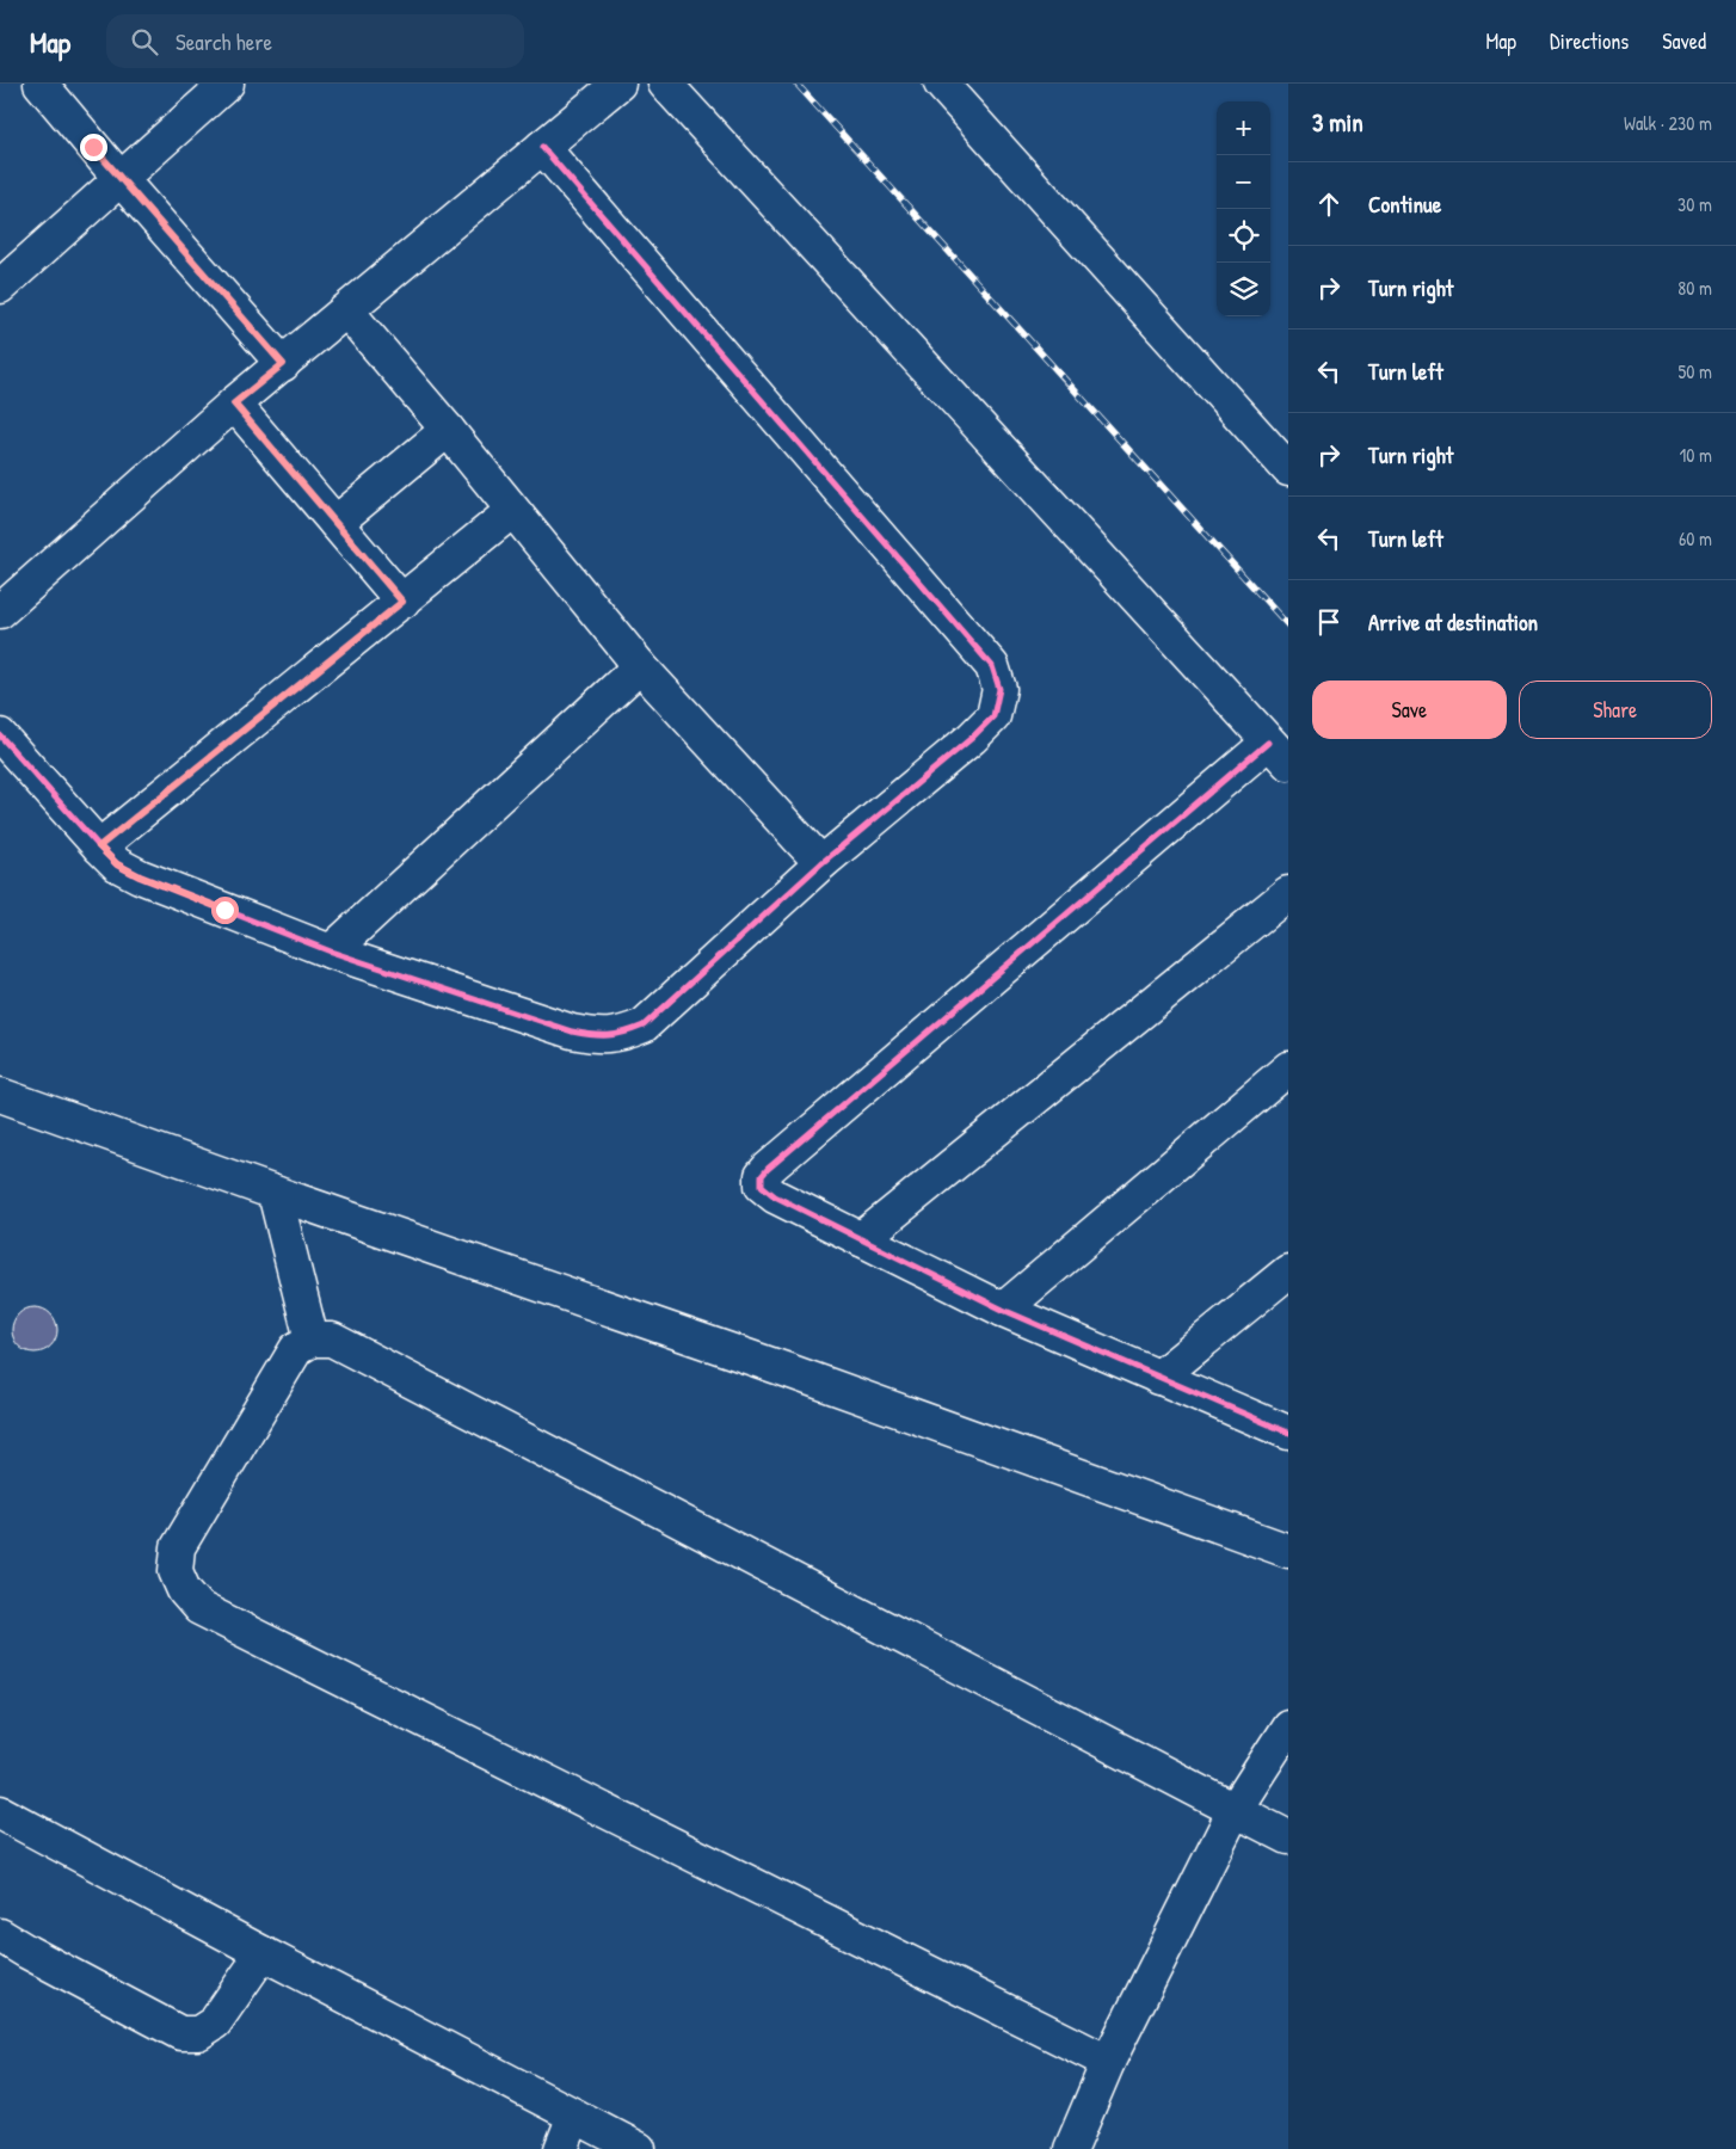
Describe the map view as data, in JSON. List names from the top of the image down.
{
  "page": {
    "header": "Map",
    "search": "Search here",
    "nav": ["Map", "Directions", "Saved"],
    "heading": ["3 min", "Walk · 230 m"],
    "map_buttons": ["+", "−"],
    "list": [
      ["Continue", "30 m"],
      ["Turn right", "80 m"],
      ["Turn left", "50 m"],
      ["Turn right", "10 m"],
      ["Turn left", "60 m"],
      "Arrive at destination"
    ],
    "buttons": ["Save", "Share"]
  }
}
